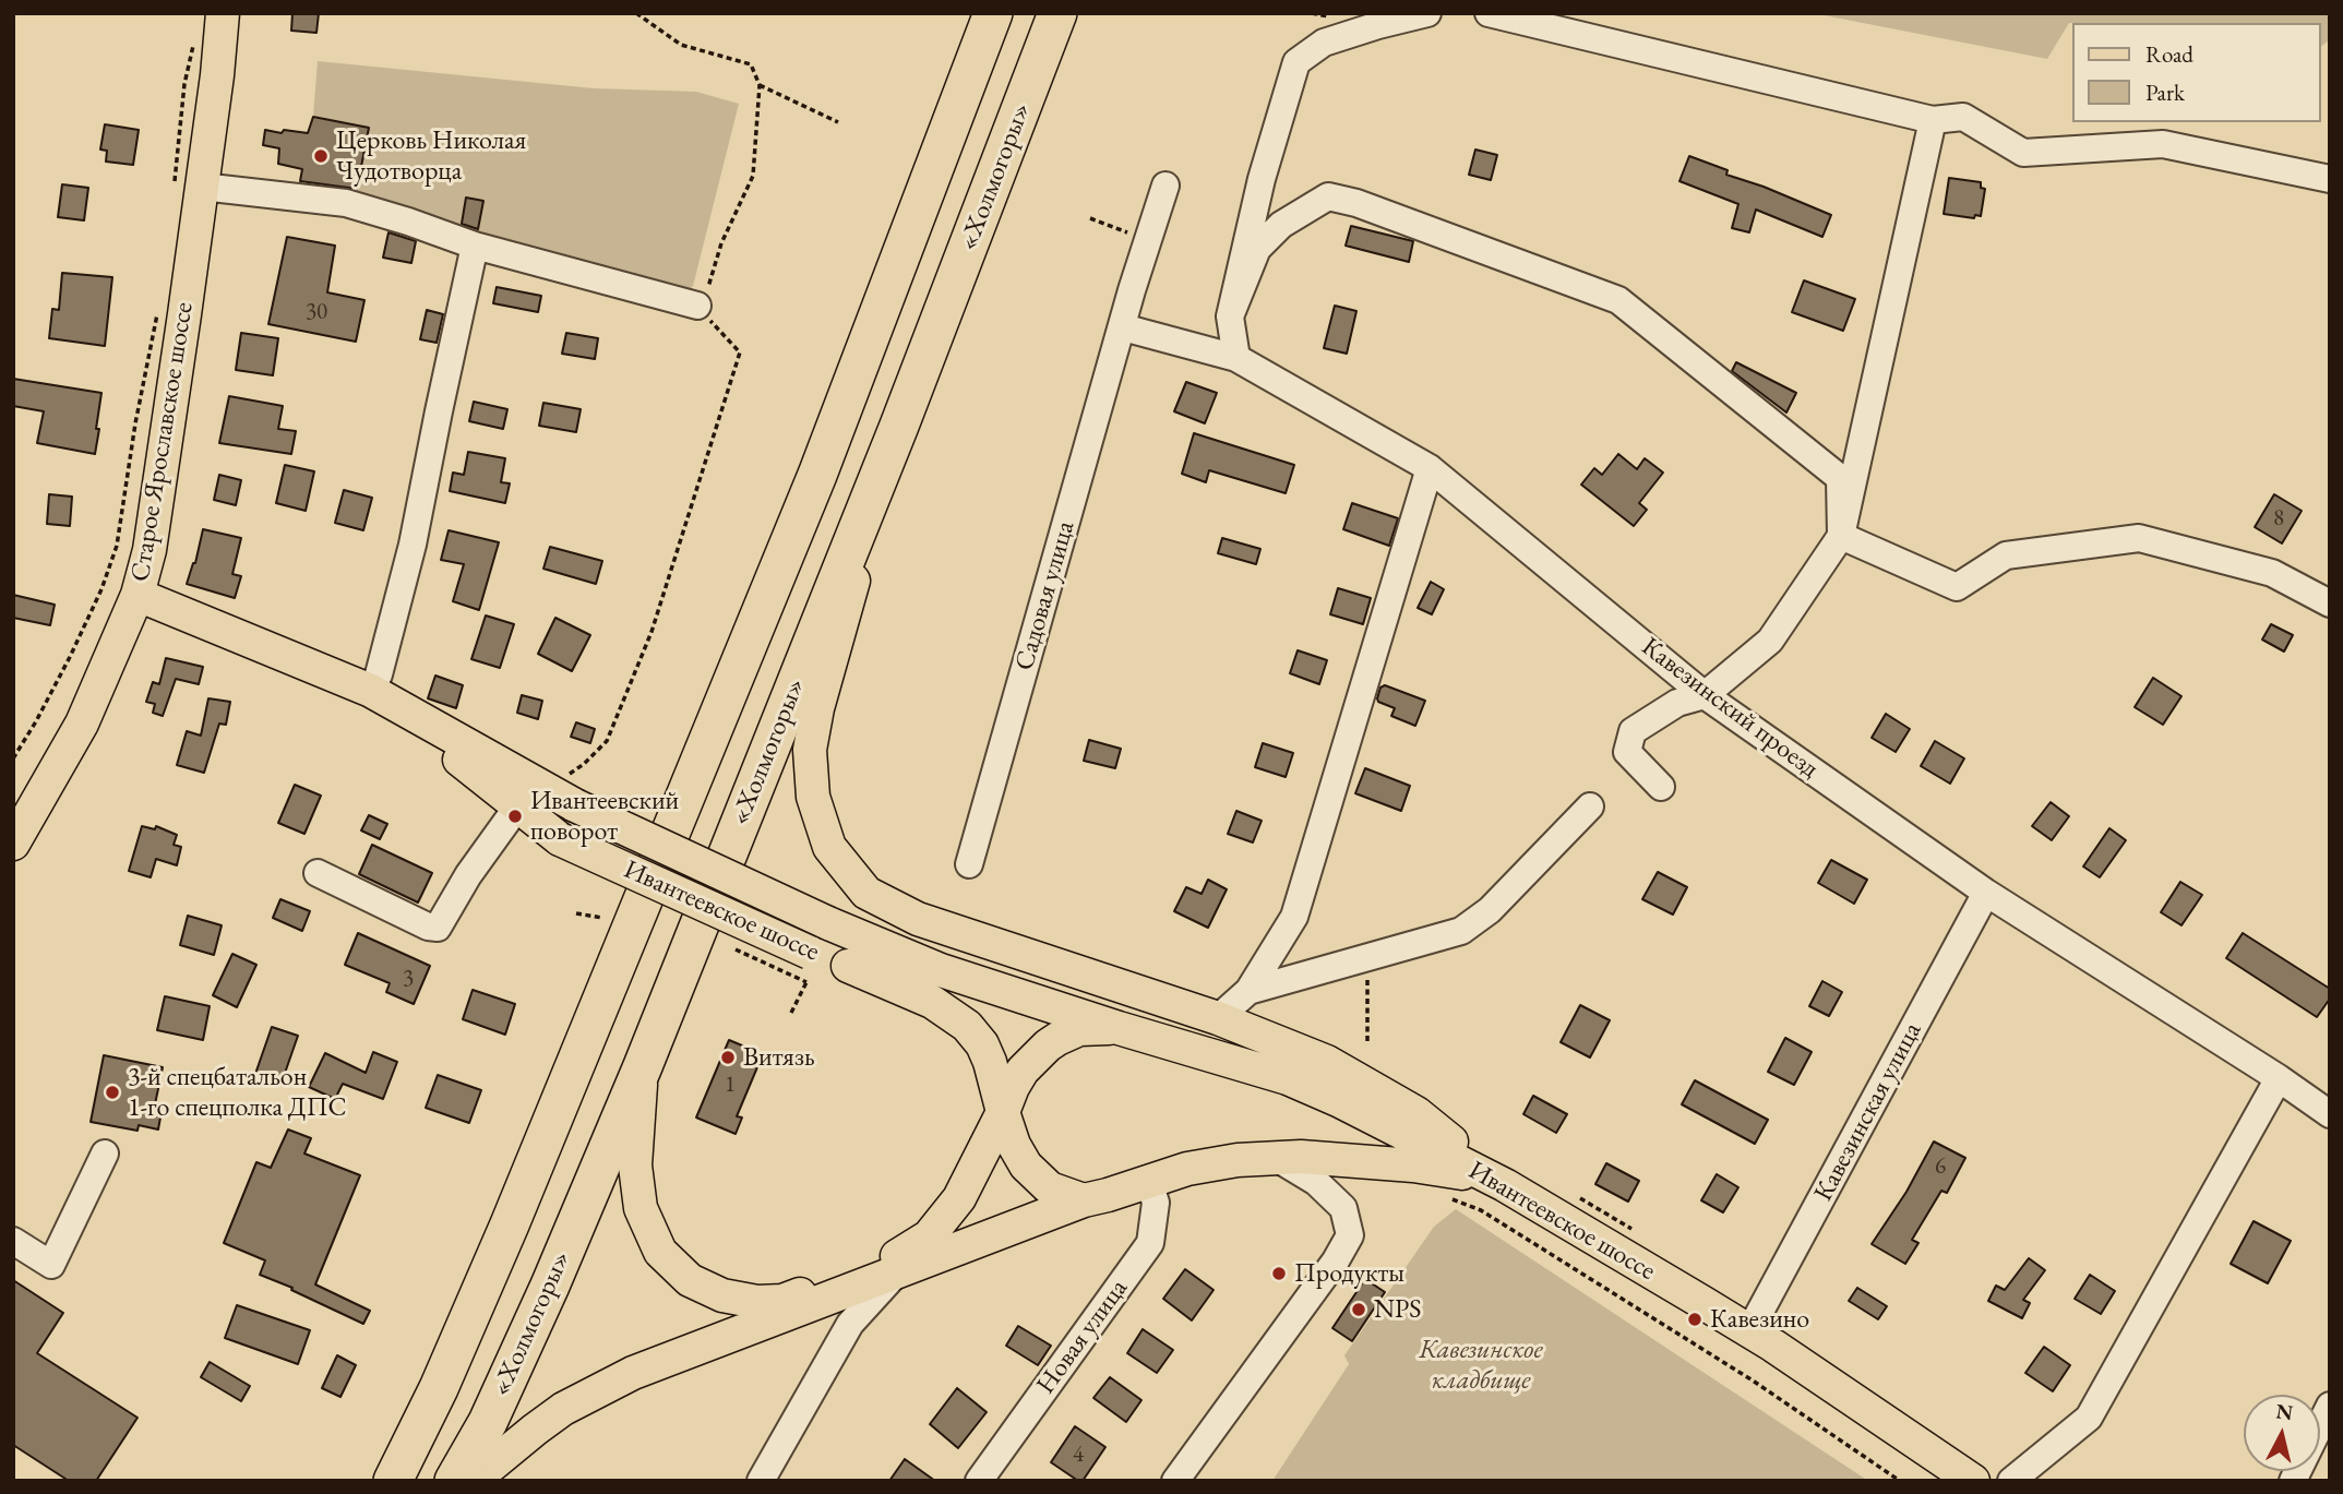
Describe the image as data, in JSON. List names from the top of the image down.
{
  "streets": {
    "highway": ["«Холмогоры»"],
    "main road": ["Старое Ярославское шоссе", "Ивантеевское шоссе"],
    "street": [
      "Садовая улица",
      "Кавезинский проезд",
      "Кавезинская улица",
      "Новая улица"
    ]
  },
  "crossings": [
    ["Старое Ярославское шоссе", "Ивантеевское шоссе"],
    ["Садовая улица", "Кавезинский проезд"],
    ["Кавезинский проезд", "Кавезинская улица"],
    ["Ивантеевское шоссе", "Кавезинская улица"]
  ],
  "parks": ["Кавезинское кладбище"],
  "places": [
    "Церковь Николая Чудотворца",
    "Ивантеевский поворот",
    "Витязь",
    "3-й спецбатальон 1-го спецполка ДПС",
    "Продукты",
    "NPS",
    "Кавезино"
  ],
  "house_numbers": [
    "30",
    "8",
    "3",
    "1",
    "6",
    "4"
  ],
  "legend": ["Road", "Park"],
  "north": "top"
}
